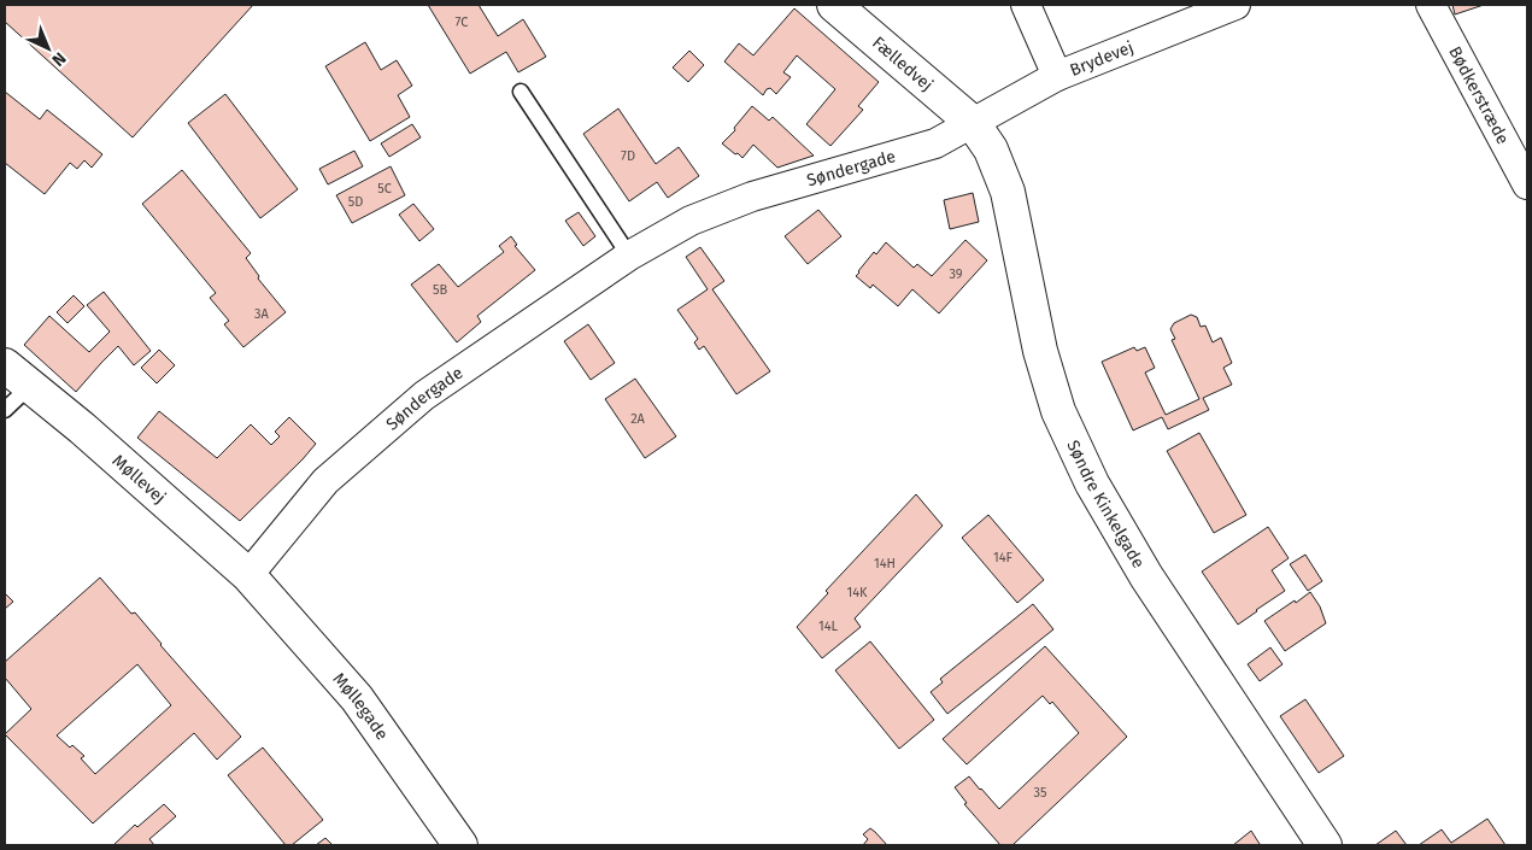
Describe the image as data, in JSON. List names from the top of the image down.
{
  "streets": {
    "street": [
      "Brydevej",
      "Fælledvej",
      "Bødkerstræde",
      "Søndergade",
      "Møllevej",
      "Søndre Kinkelgade",
      "Møllegade"
    ]
  },
  "crossings": [
    ["Brydevej", "Fælledvej"],
    ["Brydevej", "Søndergade"],
    ["Brydevej", "Søndre Kinkelgade"],
    ["Fælledvej", "Søndergade"],
    ["Fælledvej", "Søndre Kinkelgade"],
    ["Søndergade", "Møllevej"],
    ["Søndergade", "Søndre Kinkelgade"],
    ["Søndergade", "Møllegade"],
    ["Møllevej", "Møllegade"]
  ],
  "house_numbers": [
    "7C",
    "7D",
    "5C",
    "5D",
    "39",
    "5B",
    "3A",
    "2A",
    "14F",
    "14H",
    "14K",
    "14L",
    "35"
  ],
  "north": "bottom right"
}
